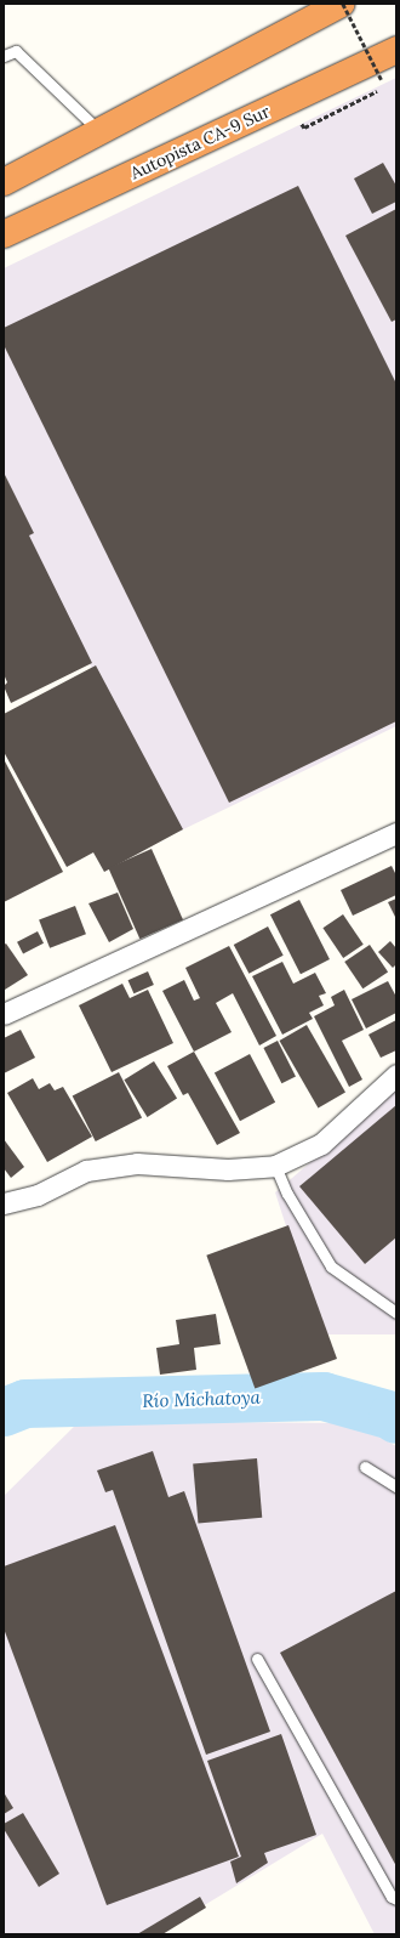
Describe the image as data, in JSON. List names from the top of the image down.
{
  "streets": {
    "highway": ["Autopista CA-9 Sur"]
  },
  "water": ["Río Michatoya"]
}
